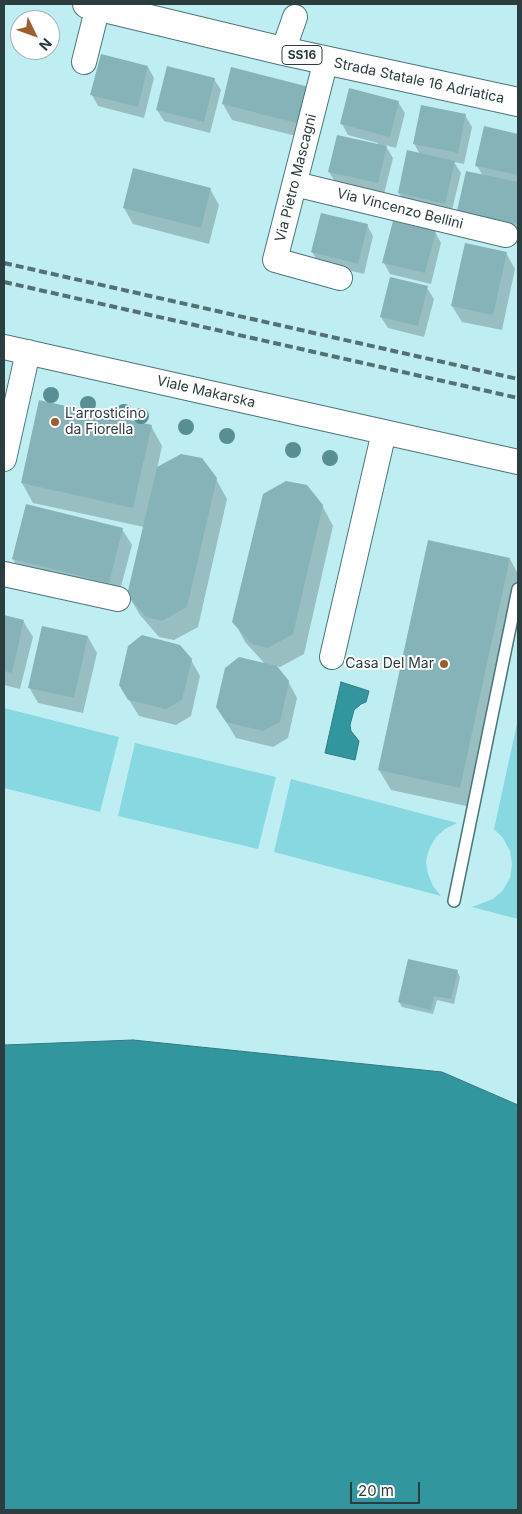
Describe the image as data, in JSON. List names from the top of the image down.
{
  "streets": {
    "main road": ["SS16", "Strada Statale 16 Adriatica"],
    "street": ["Via Pietro Mascagni", "Via Vincenzo Bellini", "Viale Makarska"]
  },
  "crossings": [
    ["Strada Statale 16 Adriatica", "Via Pietro Mascagni"],
    ["Via Pietro Mascagni", "Via Vincenzo Bellini"]
  ],
  "places": ["L'arrosticino da Fiorella", "Casa Del Mar"],
  "scale_bar": "20 m",
  "north": "bottom right"
}
